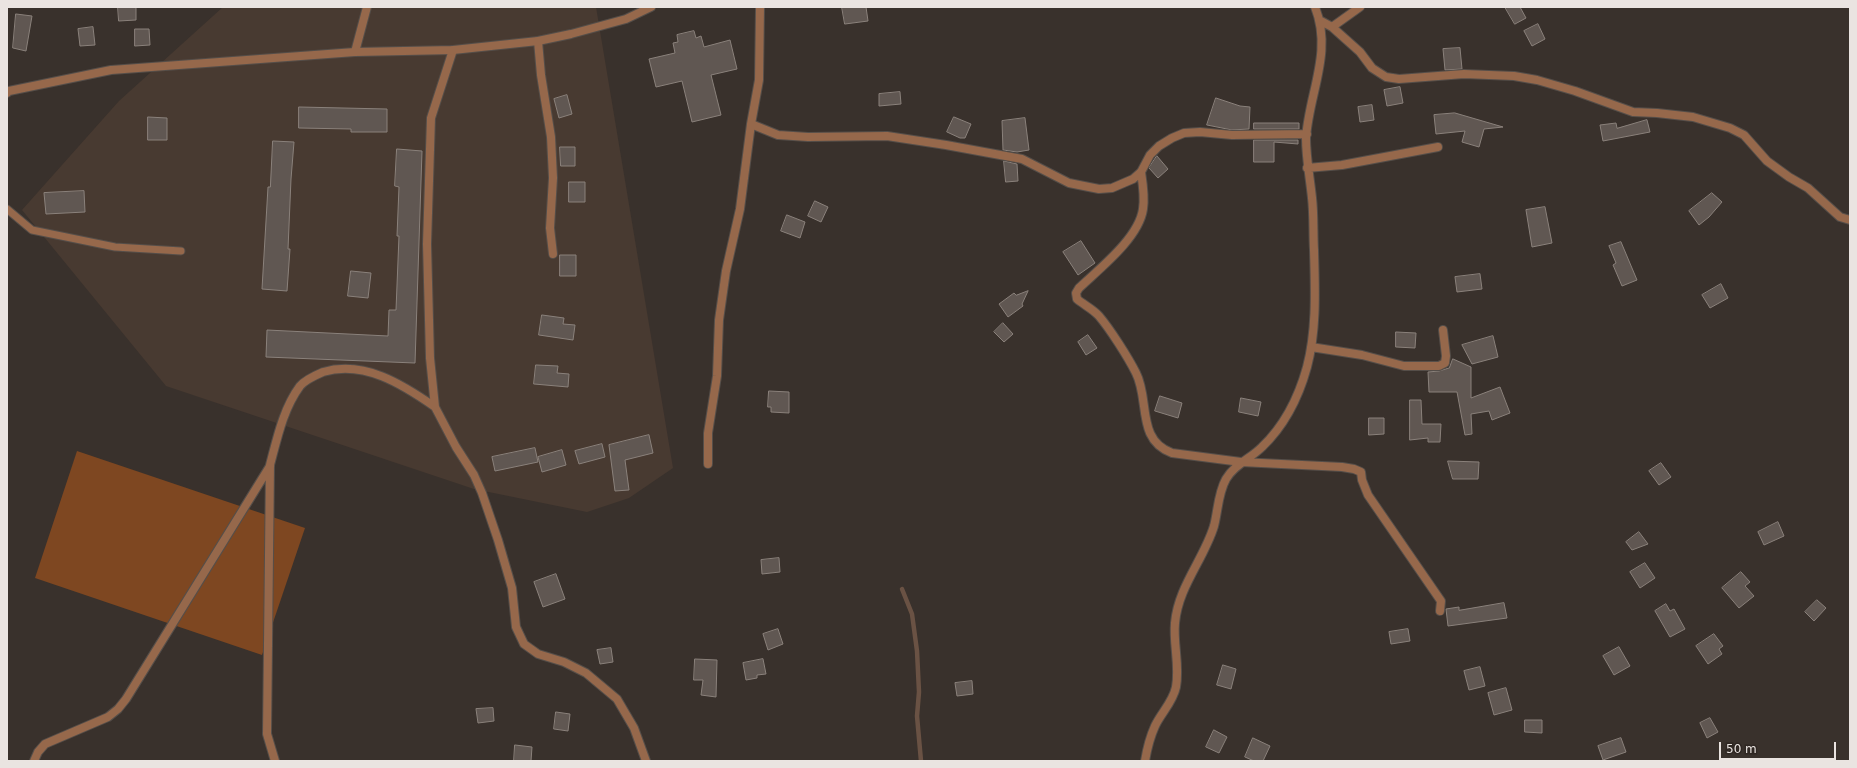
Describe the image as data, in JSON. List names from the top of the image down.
{
  "scale_bar": "50 m"
}
